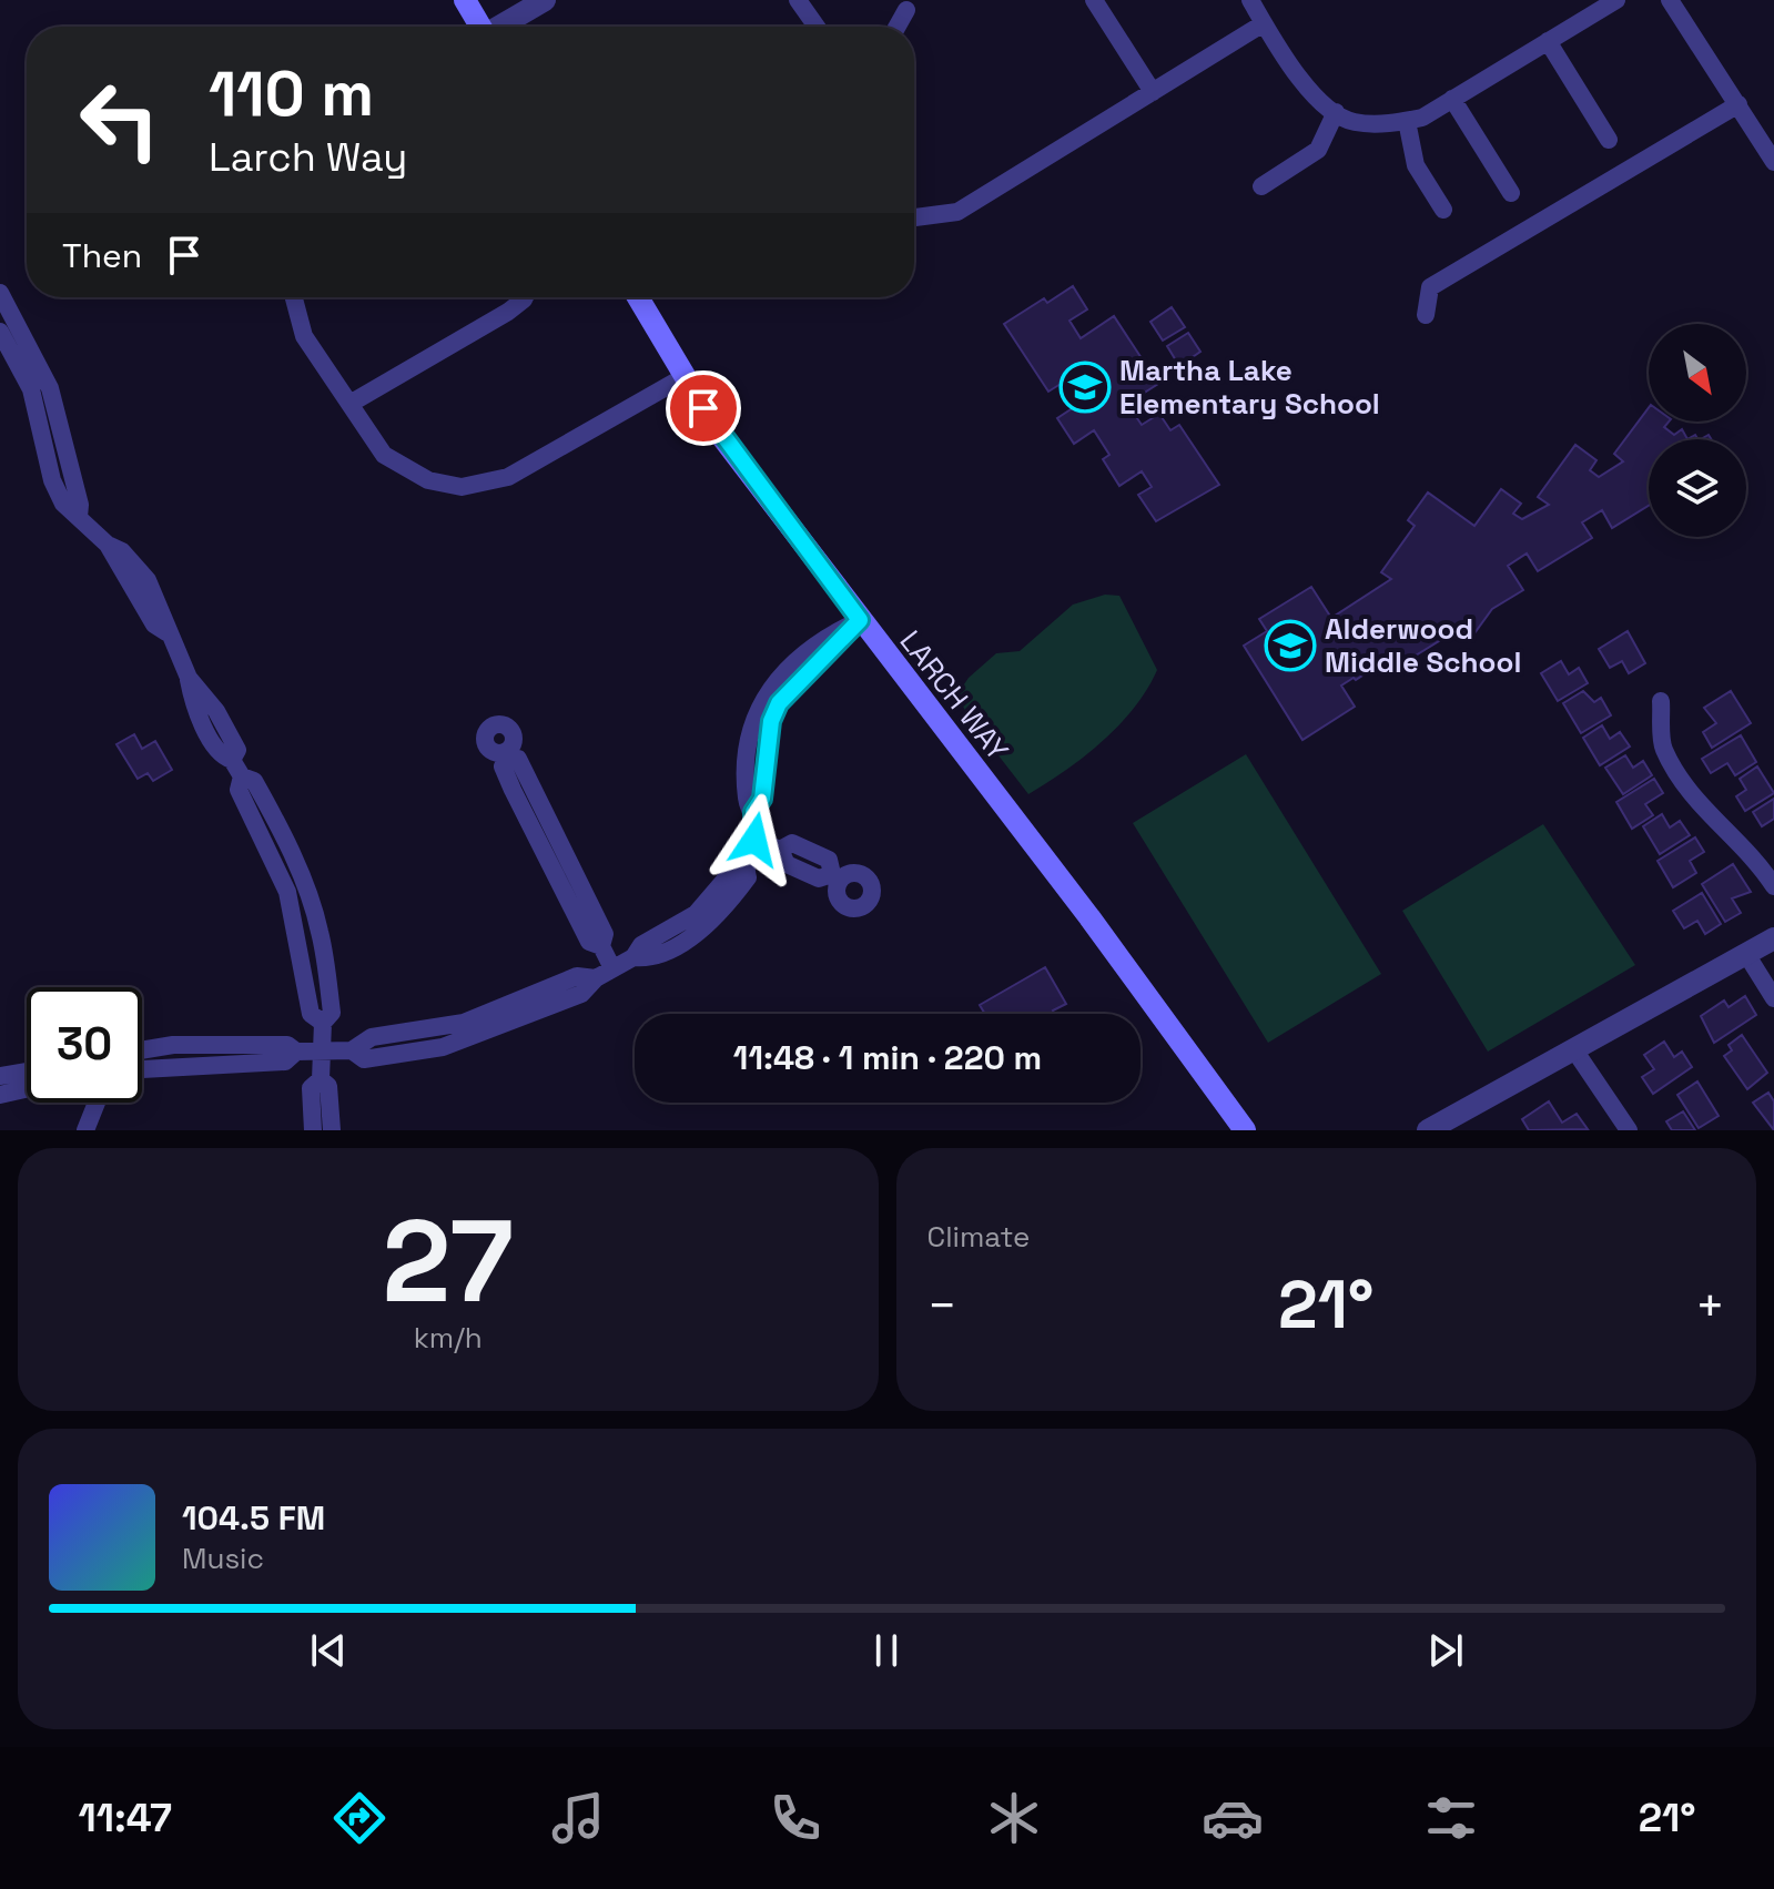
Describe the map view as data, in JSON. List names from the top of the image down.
{
  "streets": {
    "main road": ["LARCH WAY"]
  },
  "places": {
    "school or university": ["Martha Lake Elementary School", "Alderwood Middle School"]
  },
  "north": "bottom right",
  "page": {
    "turn": ["110 m", "Larch Way"],
    "then": "Then",
    "limit": "30",
    "trip": "11:48 · 1 min · 220 m",
    "tile": [
      ["27", "km/h"],
      "Climate"
    ],
    "heat": ["−", "21°", "+"],
    "song": ["104.5 FM", "Music"],
    "tabs": ["11:47", "21°"]
  }
}
